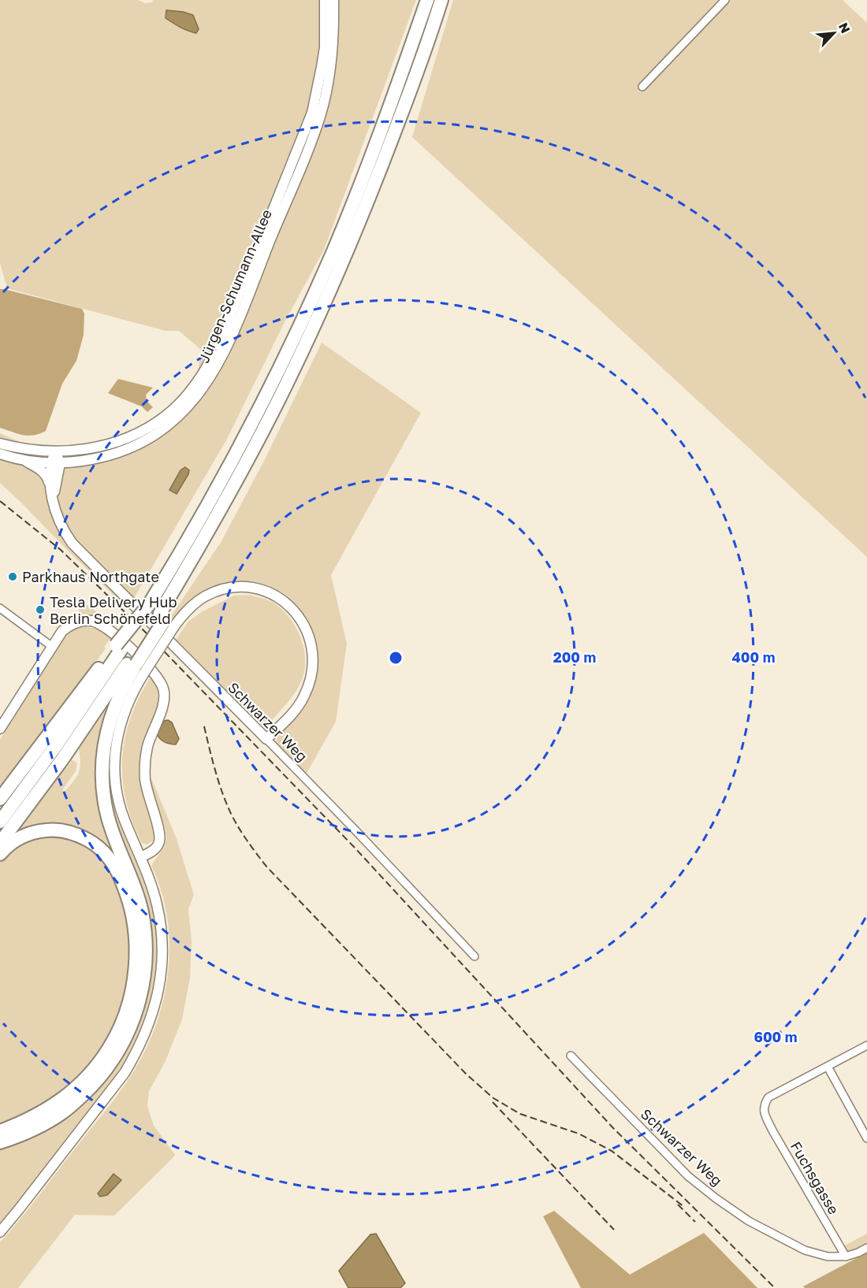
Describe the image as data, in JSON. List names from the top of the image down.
{
  "streets": {
    "street": ["Jürgen-Schumann-Allee", "Schwarzer Weg", "Fuchsgasse"]
  },
  "crossings": [
    ["Jürgen-Schumann-Allee", "Schwarzer Weg"],
    ["Schwarzer Weg", "Fuchsgasse"]
  ],
  "places": ["Parkhaus Northgate", "Tesla Delivery Hub Berlin Schönefeld"],
  "north": "top right",
  "rings": ["200 m", "400 m", "600 m"]
}
